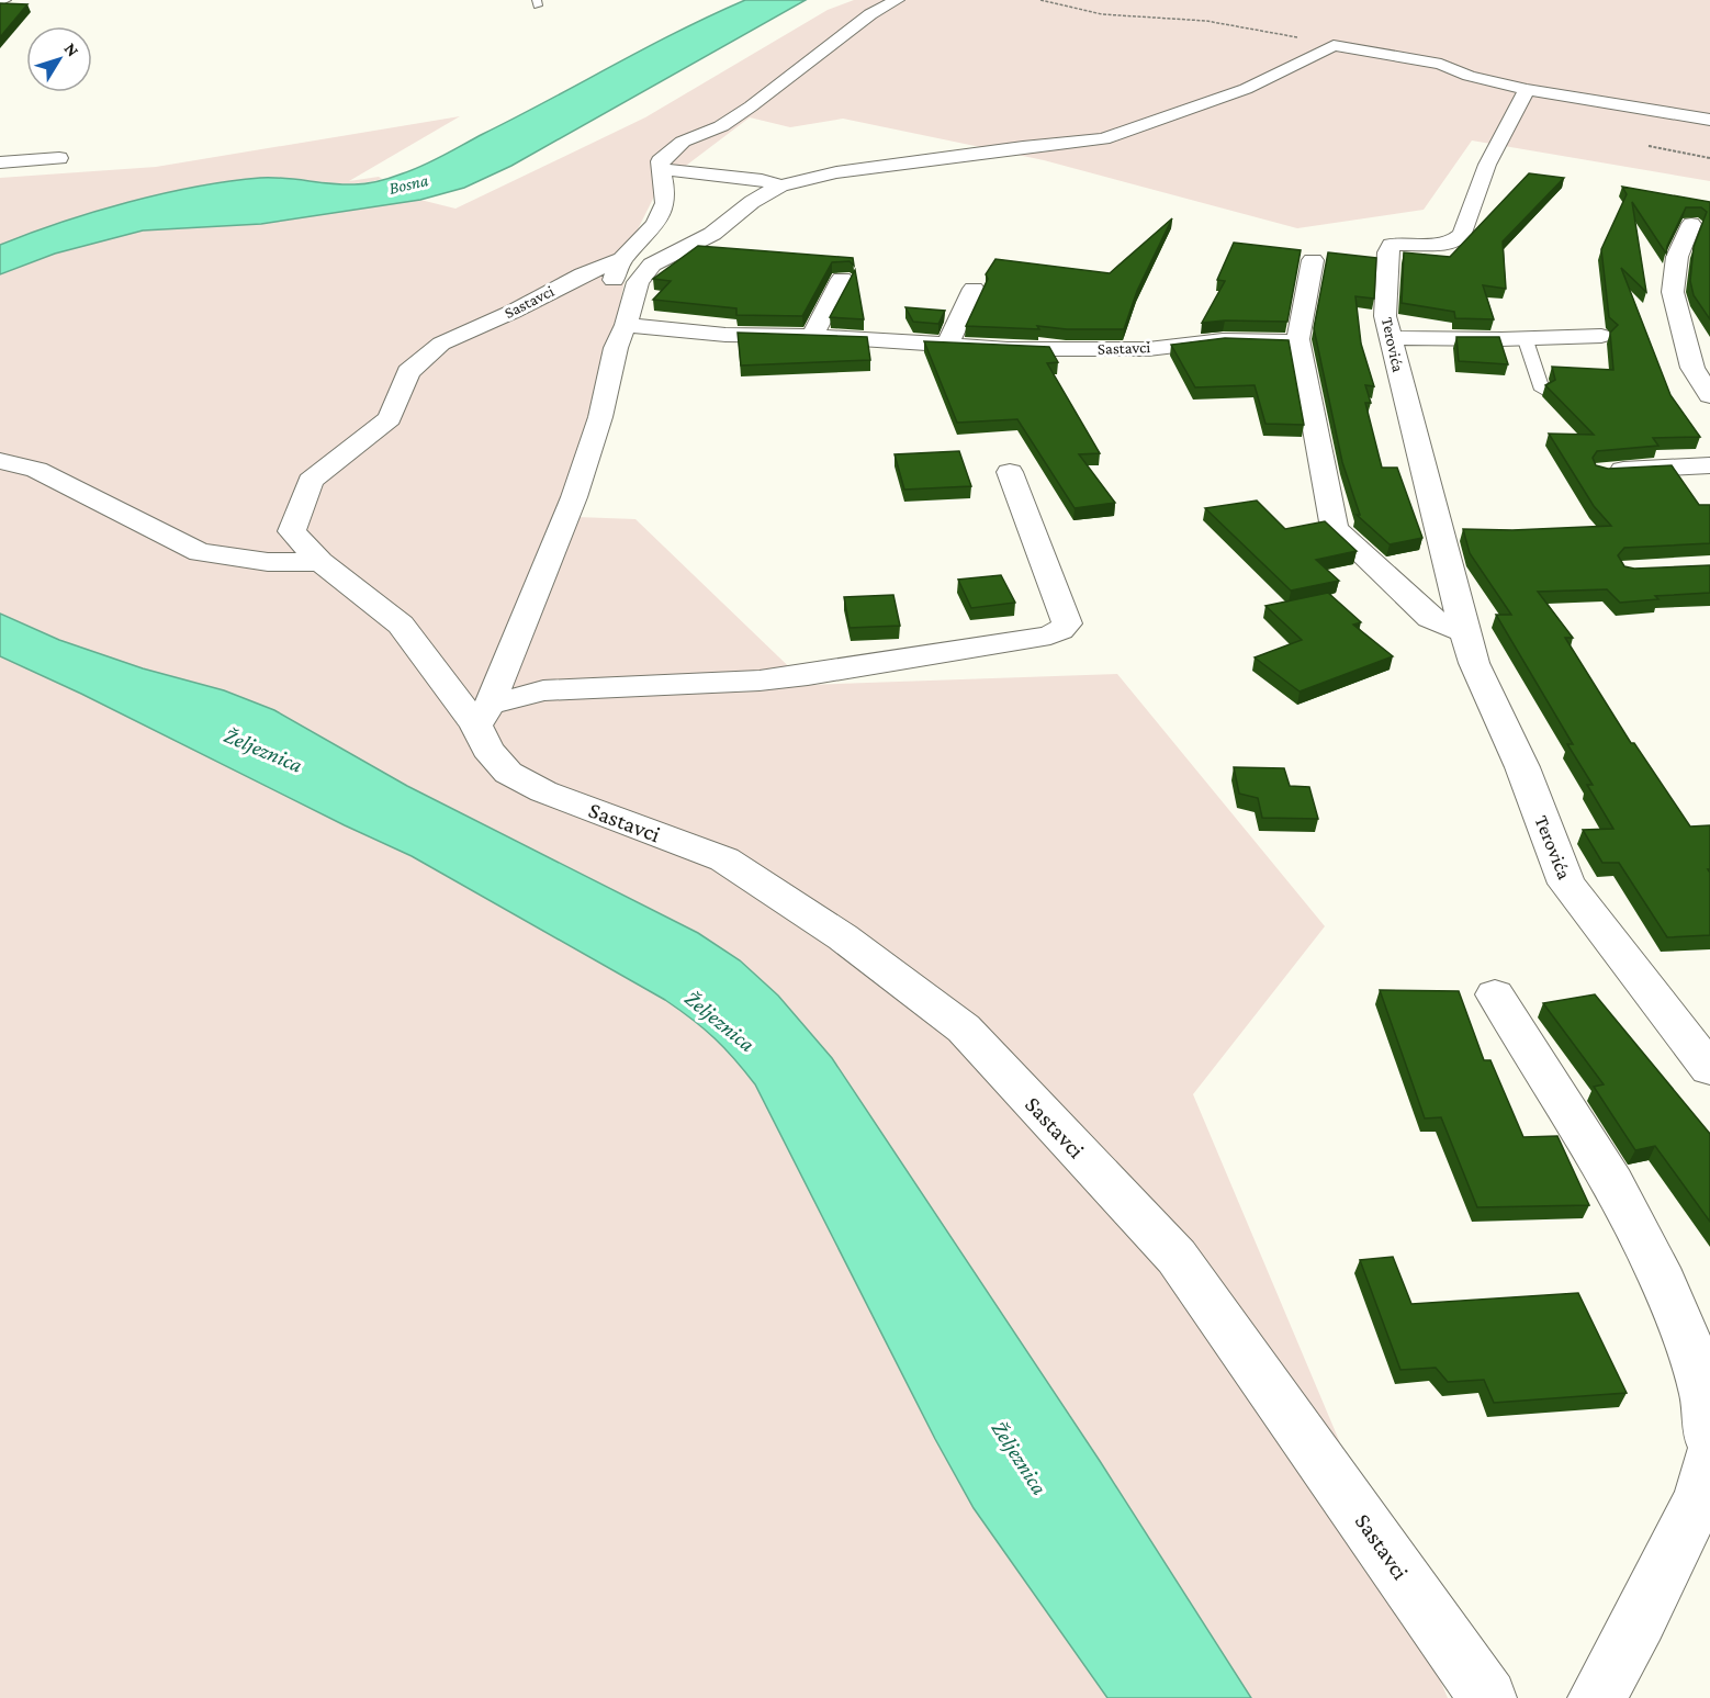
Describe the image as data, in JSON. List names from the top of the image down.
{
  "streets": {
    "street": ["Sastavci", "Terovića"]
  },
  "water": ["Bosna", "Željeznica"],
  "north": "top right"
}
